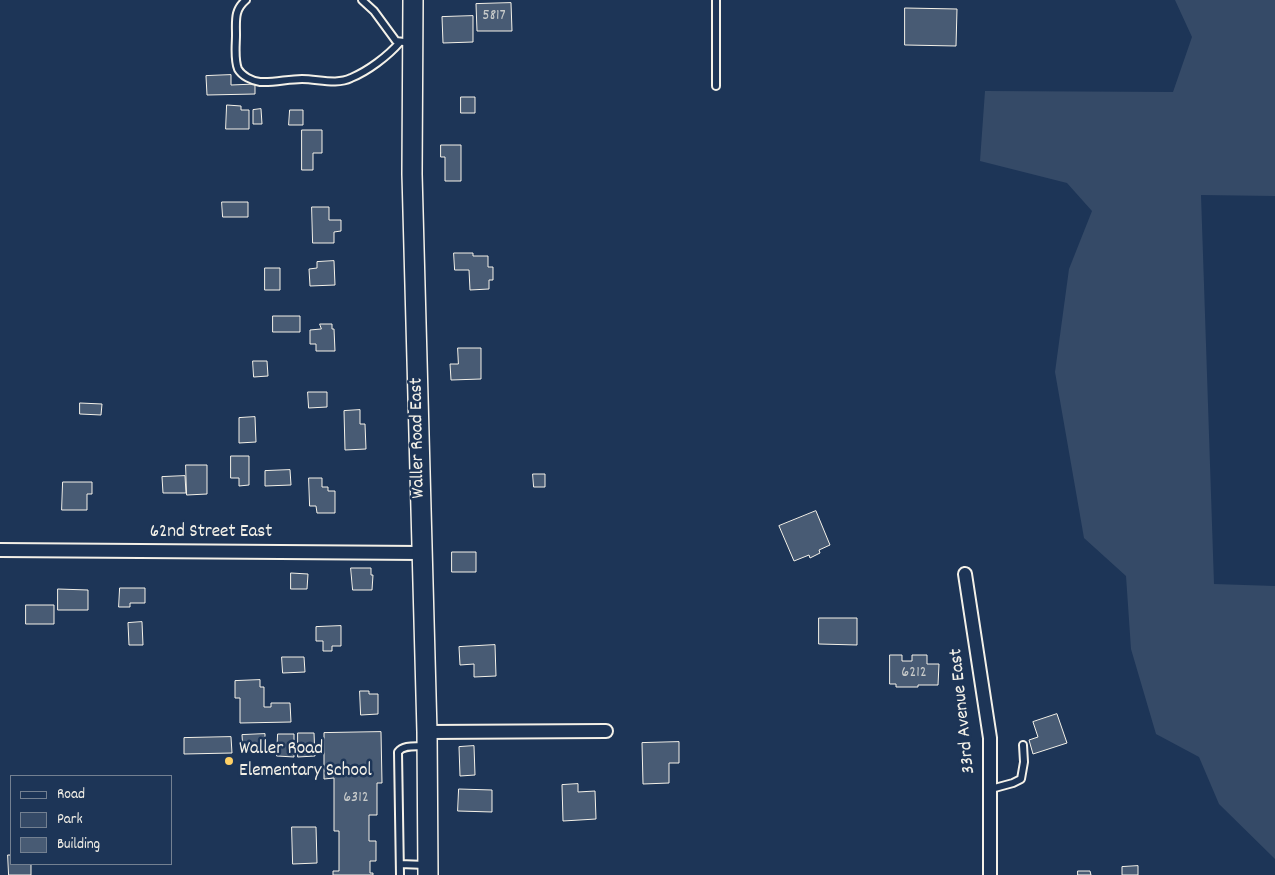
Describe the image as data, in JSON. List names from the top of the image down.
{
  "streets": {
    "street": ["Waller Road East", "62nd Street East", "33rd Avenue East"]
  },
  "crossings": [
    ["Waller Road East", "62nd Street East"]
  ],
  "places": ["Waller Road Elementary School"],
  "house_numbers": ["5817", "6212", "6312"],
  "legend": ["Road", "Park", "Building"]
}
